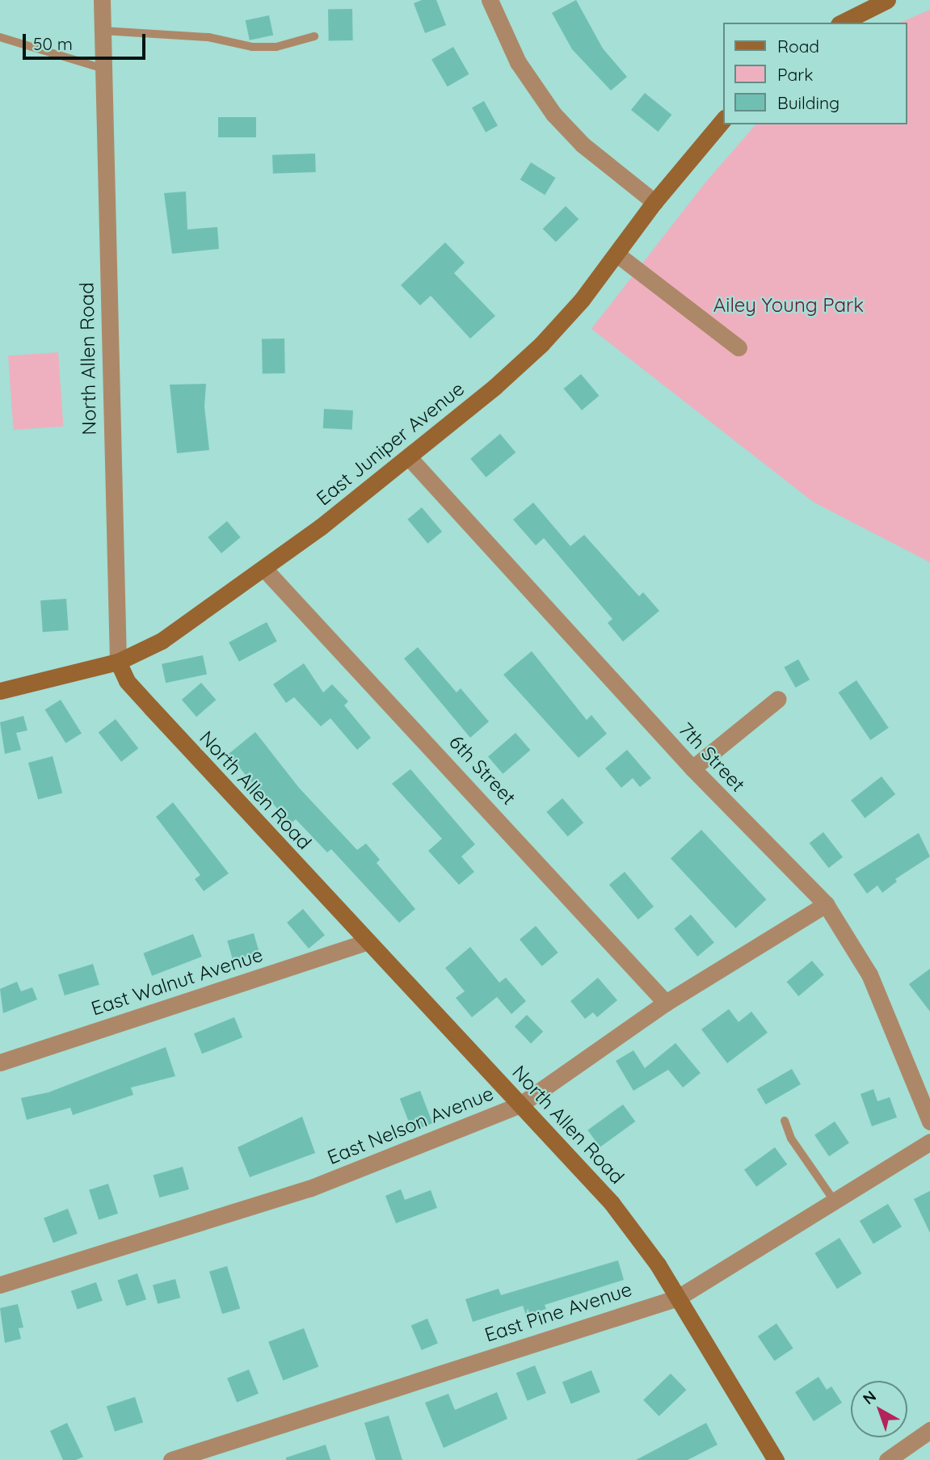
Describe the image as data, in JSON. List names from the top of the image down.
{
  "streets": {
    "street": [
      "North Allen Road",
      "East Juniper Avenue",
      "7th Street",
      "6th Street",
      "East Walnut Avenue",
      "East Nelson Avenue",
      "East Pine Avenue"
    ]
  },
  "crossings": [
    ["North Allen Road", "East Juniper Avenue"],
    ["North Allen Road", "East Walnut Avenue"],
    ["North Allen Road", "East Nelson Avenue"],
    ["North Allen Road", "East Pine Avenue"],
    ["East Juniper Avenue", "7th Street"],
    ["East Juniper Avenue", "6th Street"],
    ["7th Street", "East Nelson Avenue"],
    ["6th Street", "East Nelson Avenue"]
  ],
  "parks": ["Ailey Young Park"],
  "legend": ["Road", "Park", "Building"],
  "scale_bar": "50 m",
  "north": "top left"
}
